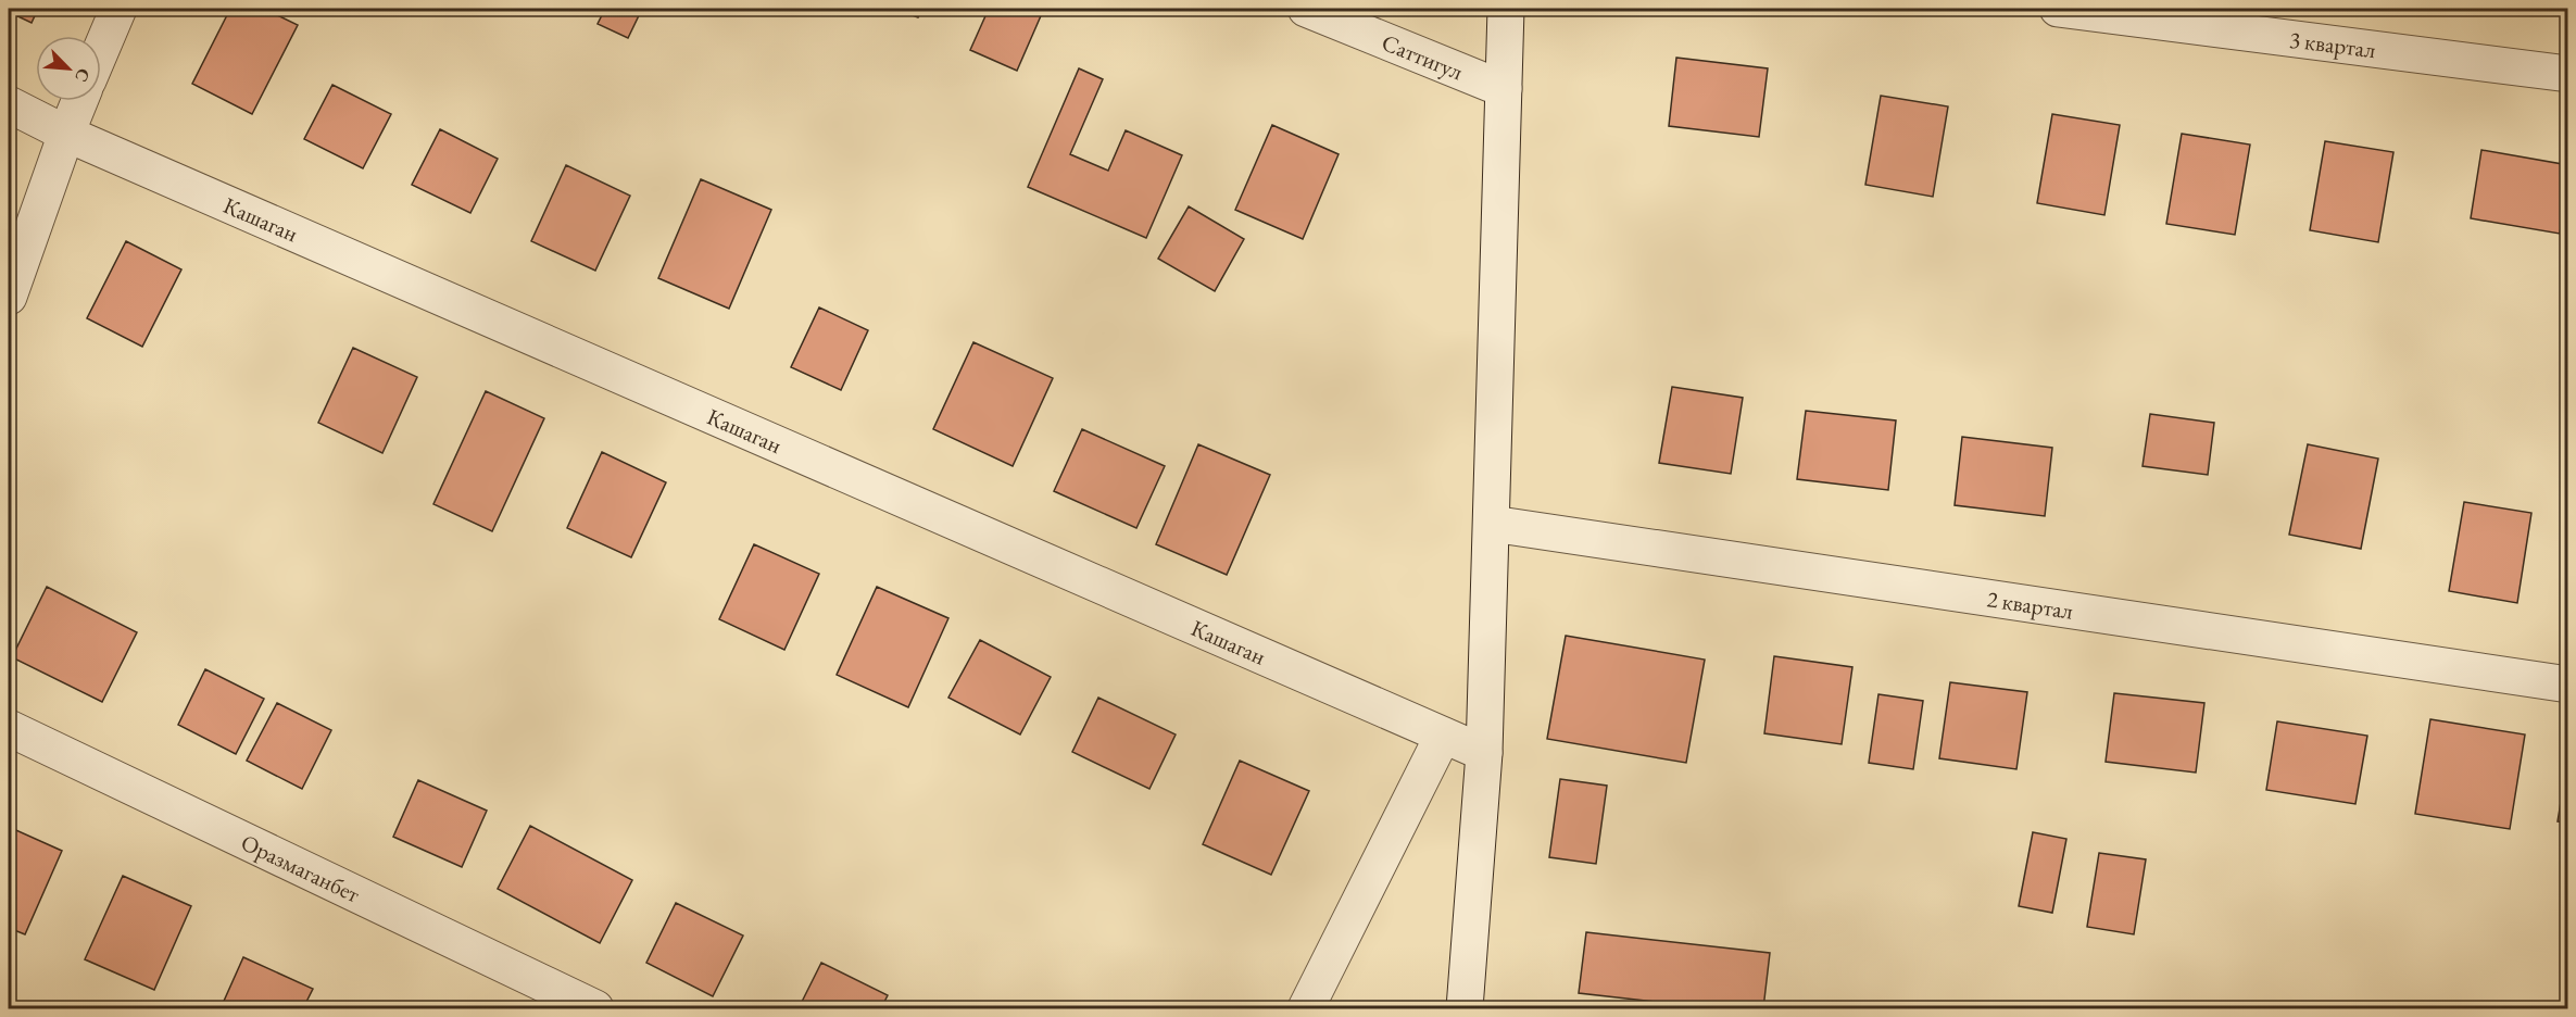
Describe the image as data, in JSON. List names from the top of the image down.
{
  "streets": {
    "street": [
      "3 квартал",
      "Саттигул",
      "Кашаган",
      "2 квартал",
      "Оразмаганбет"
    ]
  },
  "north": "bottom right"
}
